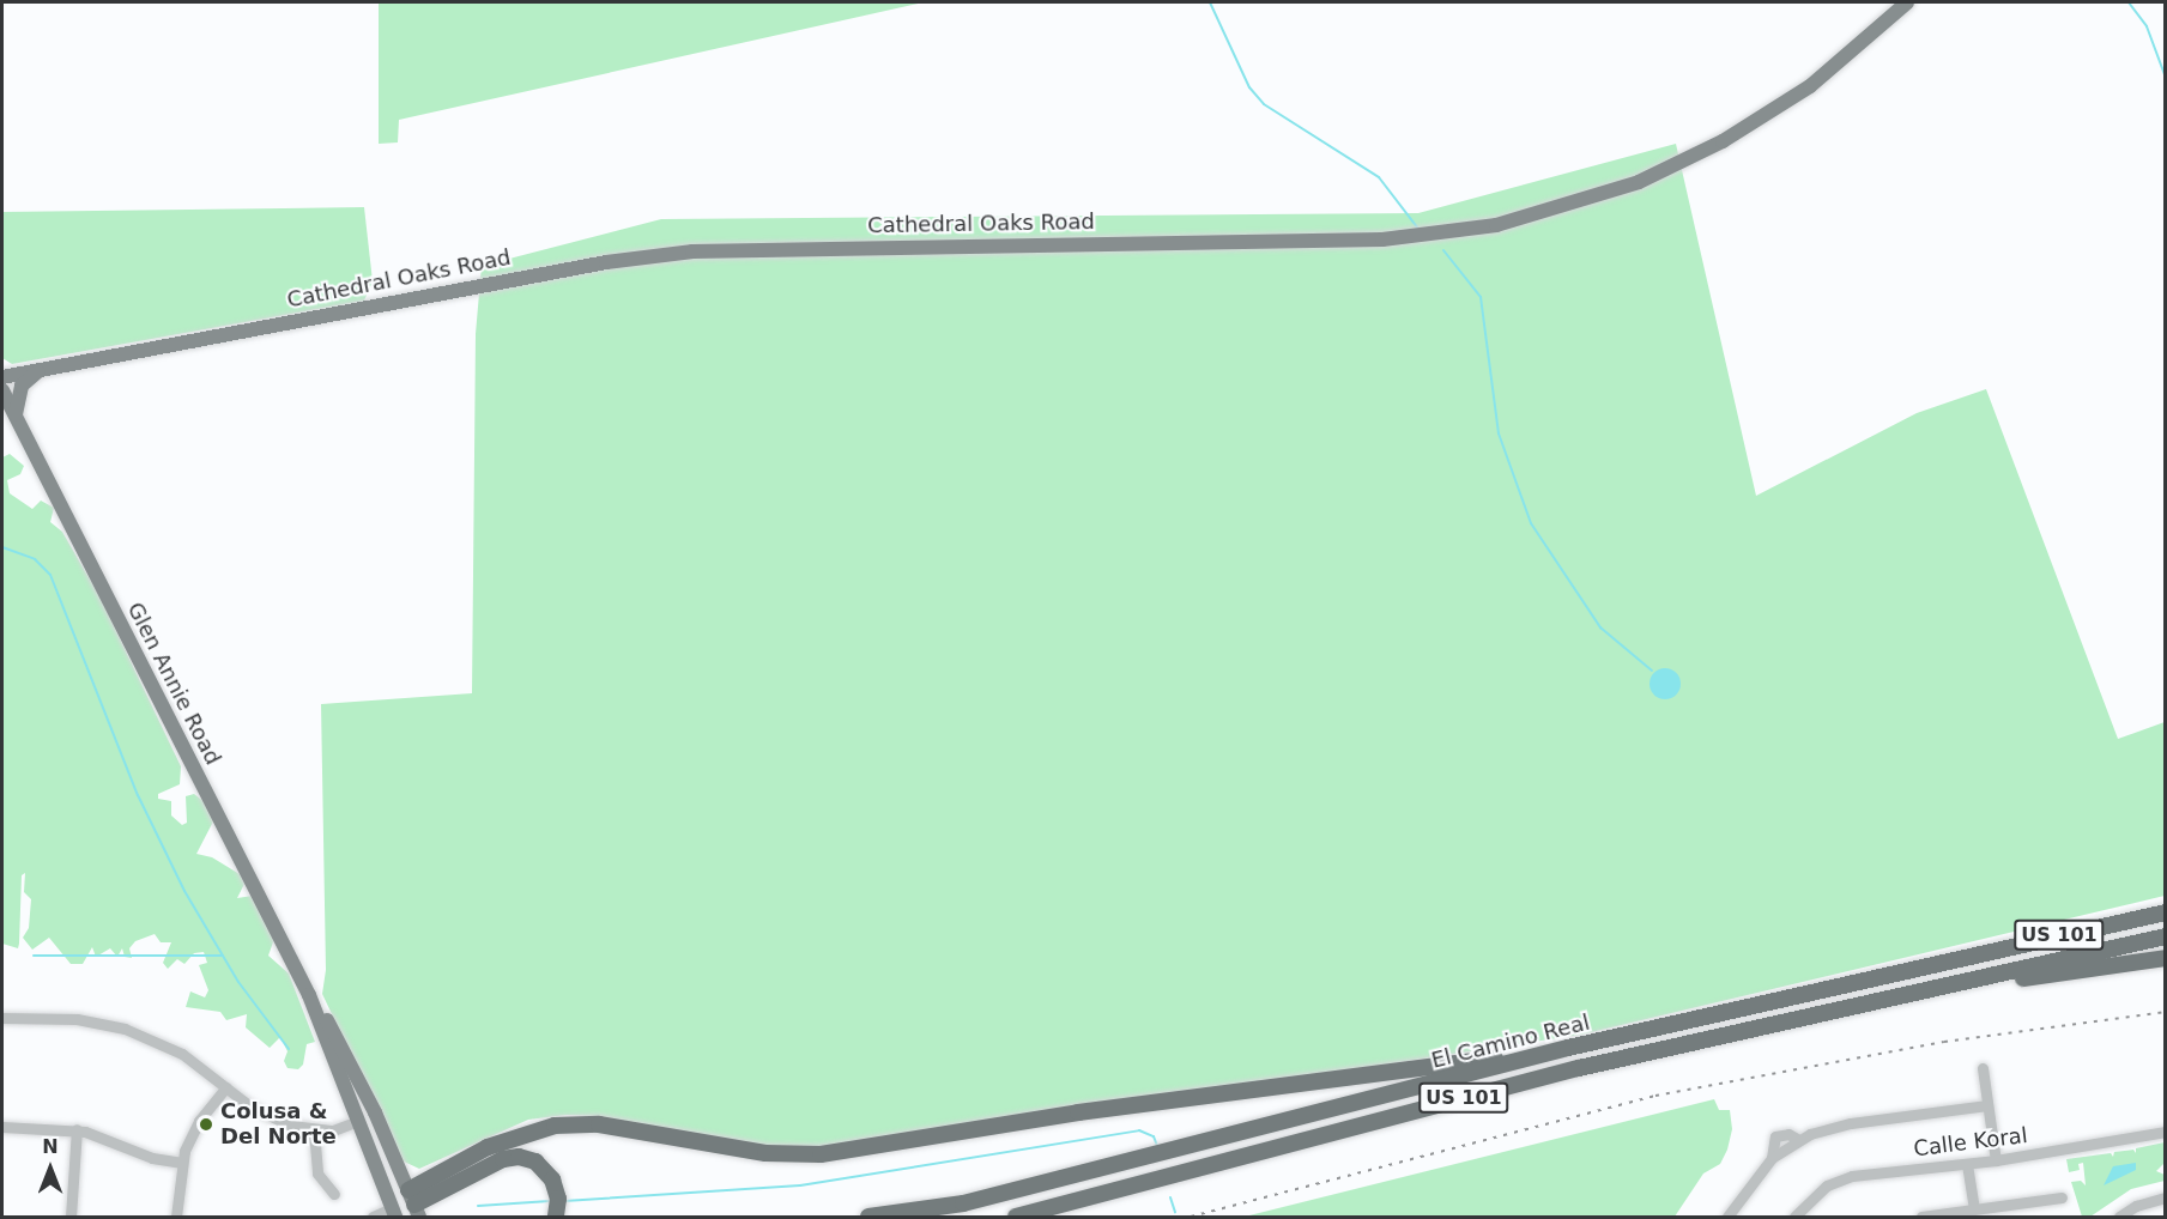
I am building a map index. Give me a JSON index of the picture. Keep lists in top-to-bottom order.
{
  "streets": {
    "highway": ["US 101", "El Camino Real"],
    "main road": ["Cathedral Oaks Road", "Glen Annie Road"],
    "street": ["Calle Koral"]
  },
  "places": ["Colusa & Del Norte"],
  "north": "top"
}
